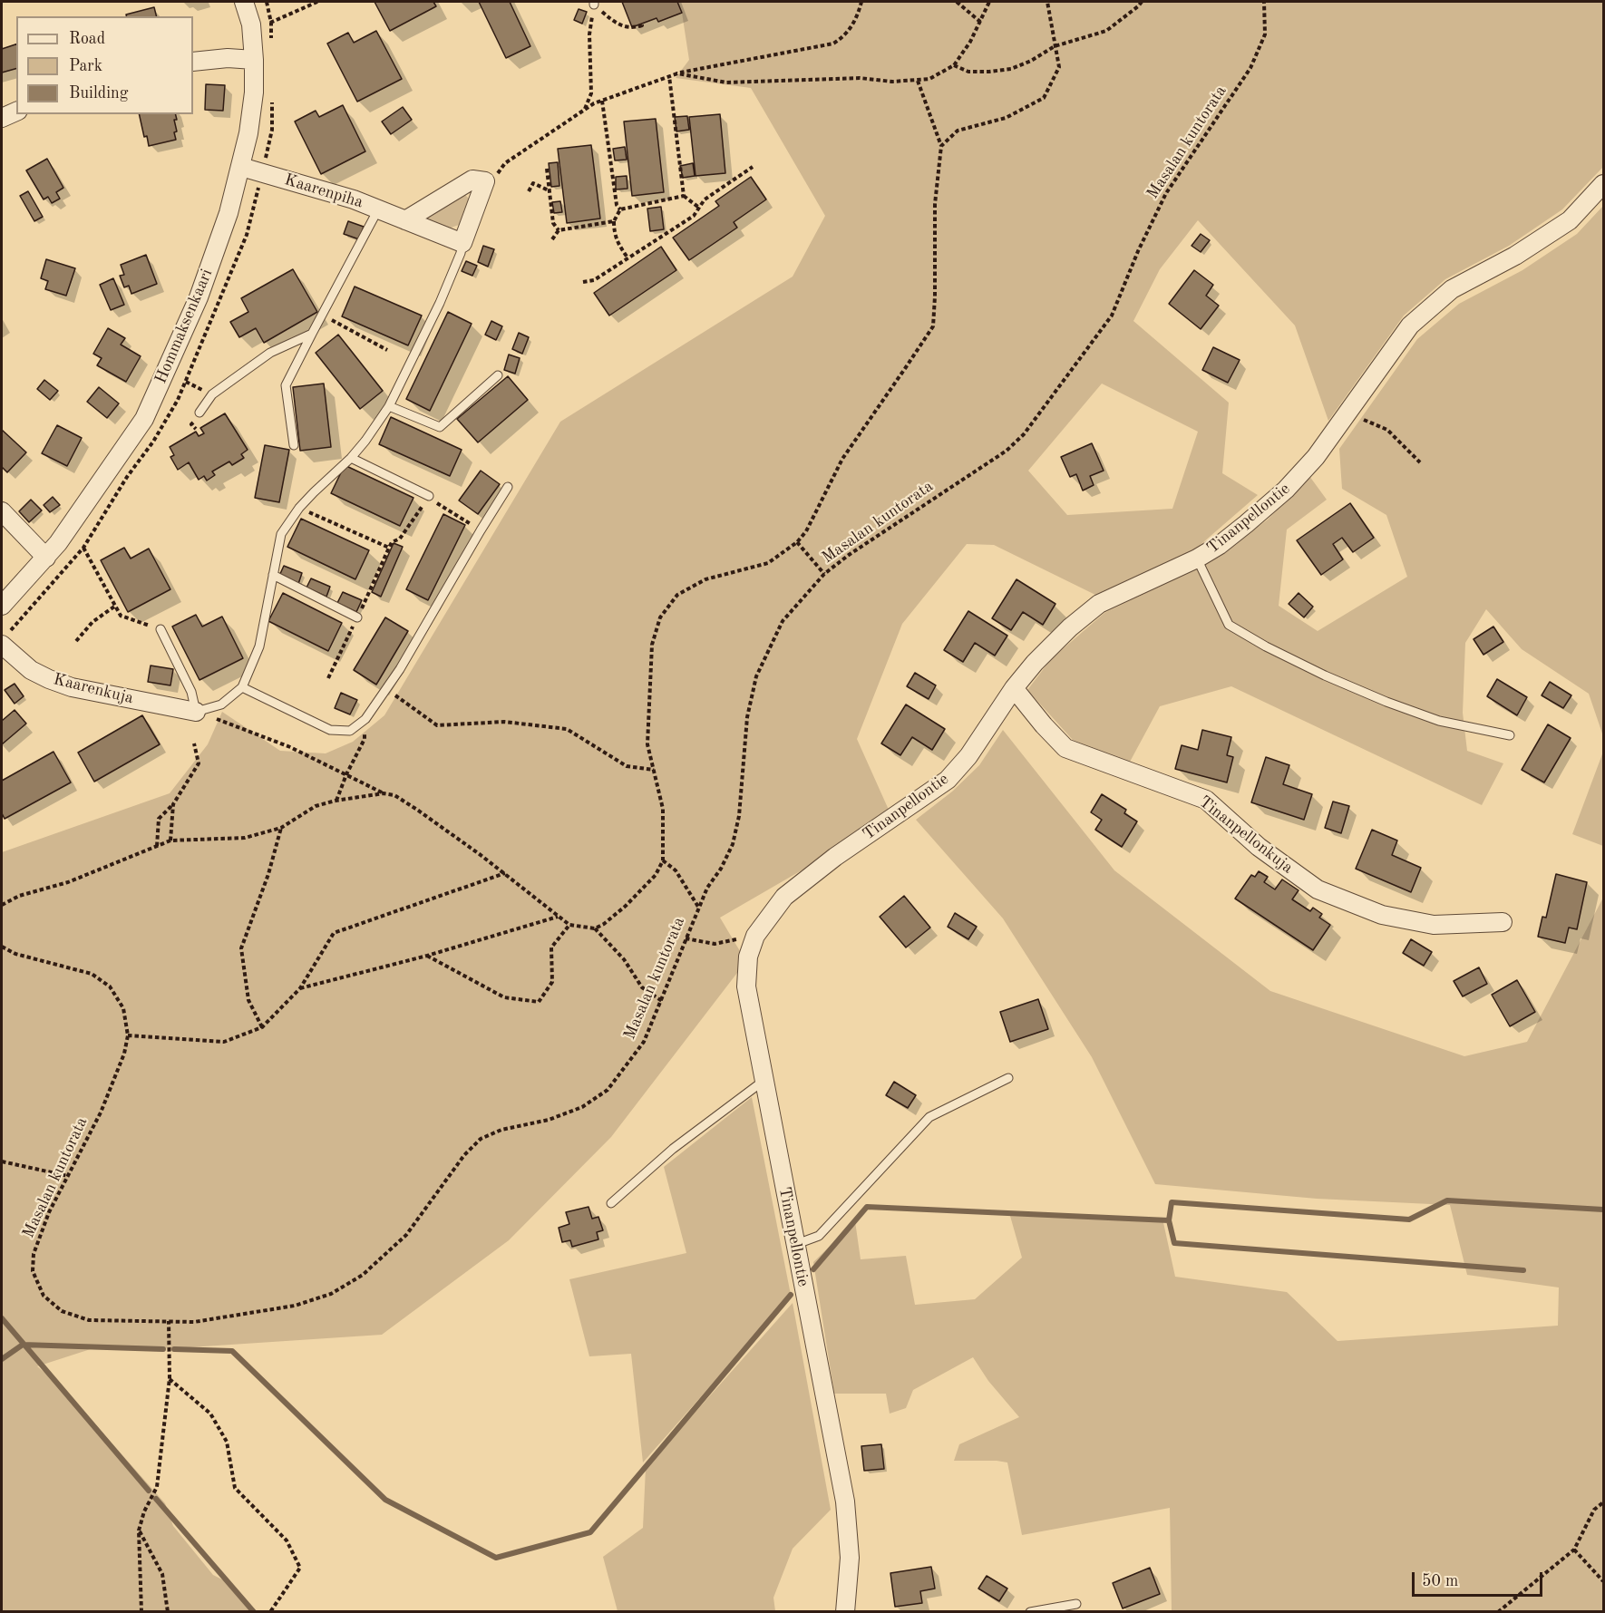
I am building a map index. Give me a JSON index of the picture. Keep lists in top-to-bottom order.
{
  "streets": {
    "street": [
      "Kaarenpiha",
      "Hommaksenkaari",
      "Tinanpellontie",
      "Kaarenkuja",
      "Tinanpellonkuja"
    ],
    "path": ["Masalan kuntorata"]
  },
  "crossings": [
    ["Kaarenpiha", "Hommaksenkaari"],
    ["Tinanpellontie", "Tinanpellonkuja"]
  ],
  "legend": ["Road", "Park", "Building"],
  "scale_bar": "50 m"
}
